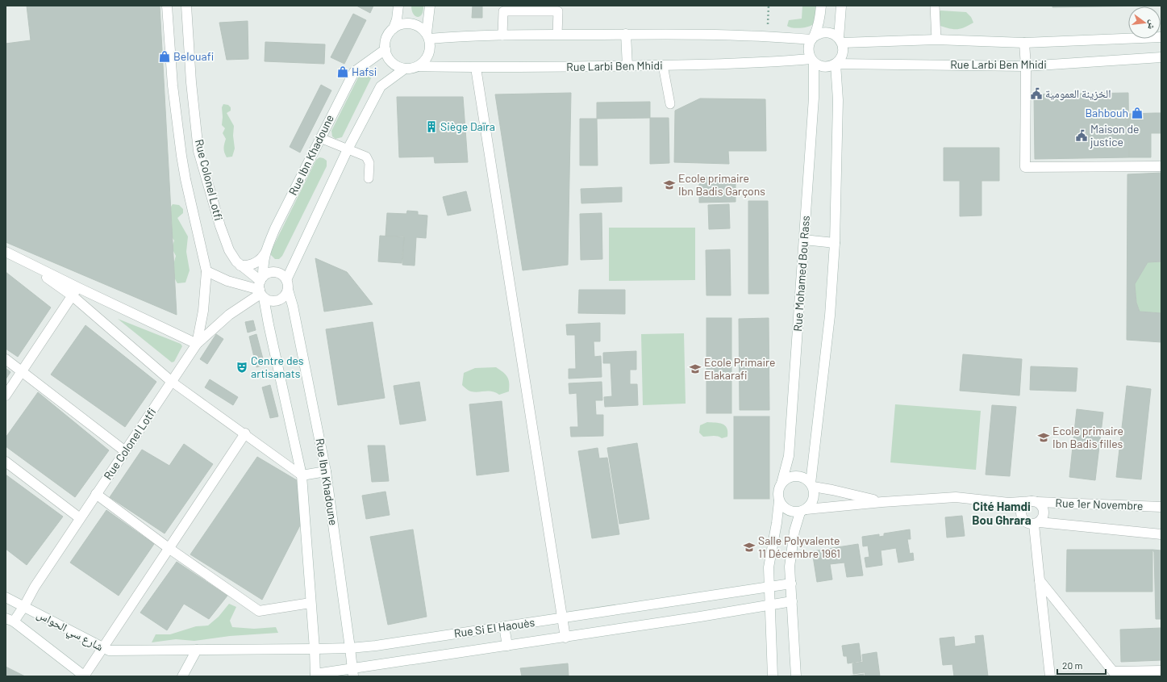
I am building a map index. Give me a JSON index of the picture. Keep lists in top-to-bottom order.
{
  "streets": {
    "street": [
      "Rue Larbi Ben Mhidi",
      "Rue Ibn Khadoune",
      "Rue Colonel Lotfi",
      "Rue Mohamed Bou Rass",
      "Rue 1er Novembre",
      "Rue Si El Haouès",
      "شارع سي الحواس"
    ]
  },
  "crossings": [
    ["Rue Larbi Ben Mhidi", "Rue Ibn Khadoune"],
    ["Rue Larbi Ben Mhidi", "Rue Mohamed Bou Rass"],
    ["Rue Ibn Khadoune", "Rue Colonel Lotfi"],
    ["Rue Ibn Khadoune", "Rue Si El Haouès"],
    ["Rue Colonel Lotfi", "شارع سي الحواس"],
    ["Rue Si El Haouès", "شارع سي الحواس"]
  ],
  "districts": ["Cité Hamdi Bou Ghrara"],
  "places": {
    "shop": ["Belouafi", "Hafsi", "Bahbouh"],
    "public building": ["الخزينة العمومية", "Maison de justice"],
    "building": ["Siège Daïra"],
    "school or university": [
      "Ecole primaire Ibn Badis Garçons",
      "Ecole Primaire Elakarafi",
      "Ecole primaire Ibn Badis filles",
      "Salle Polyvalente 11 Décembre 1961"
    ],
    "theatre": ["Centre des artisanats"]
  },
  "scale_bar": "20 m",
  "north": "right"
}
